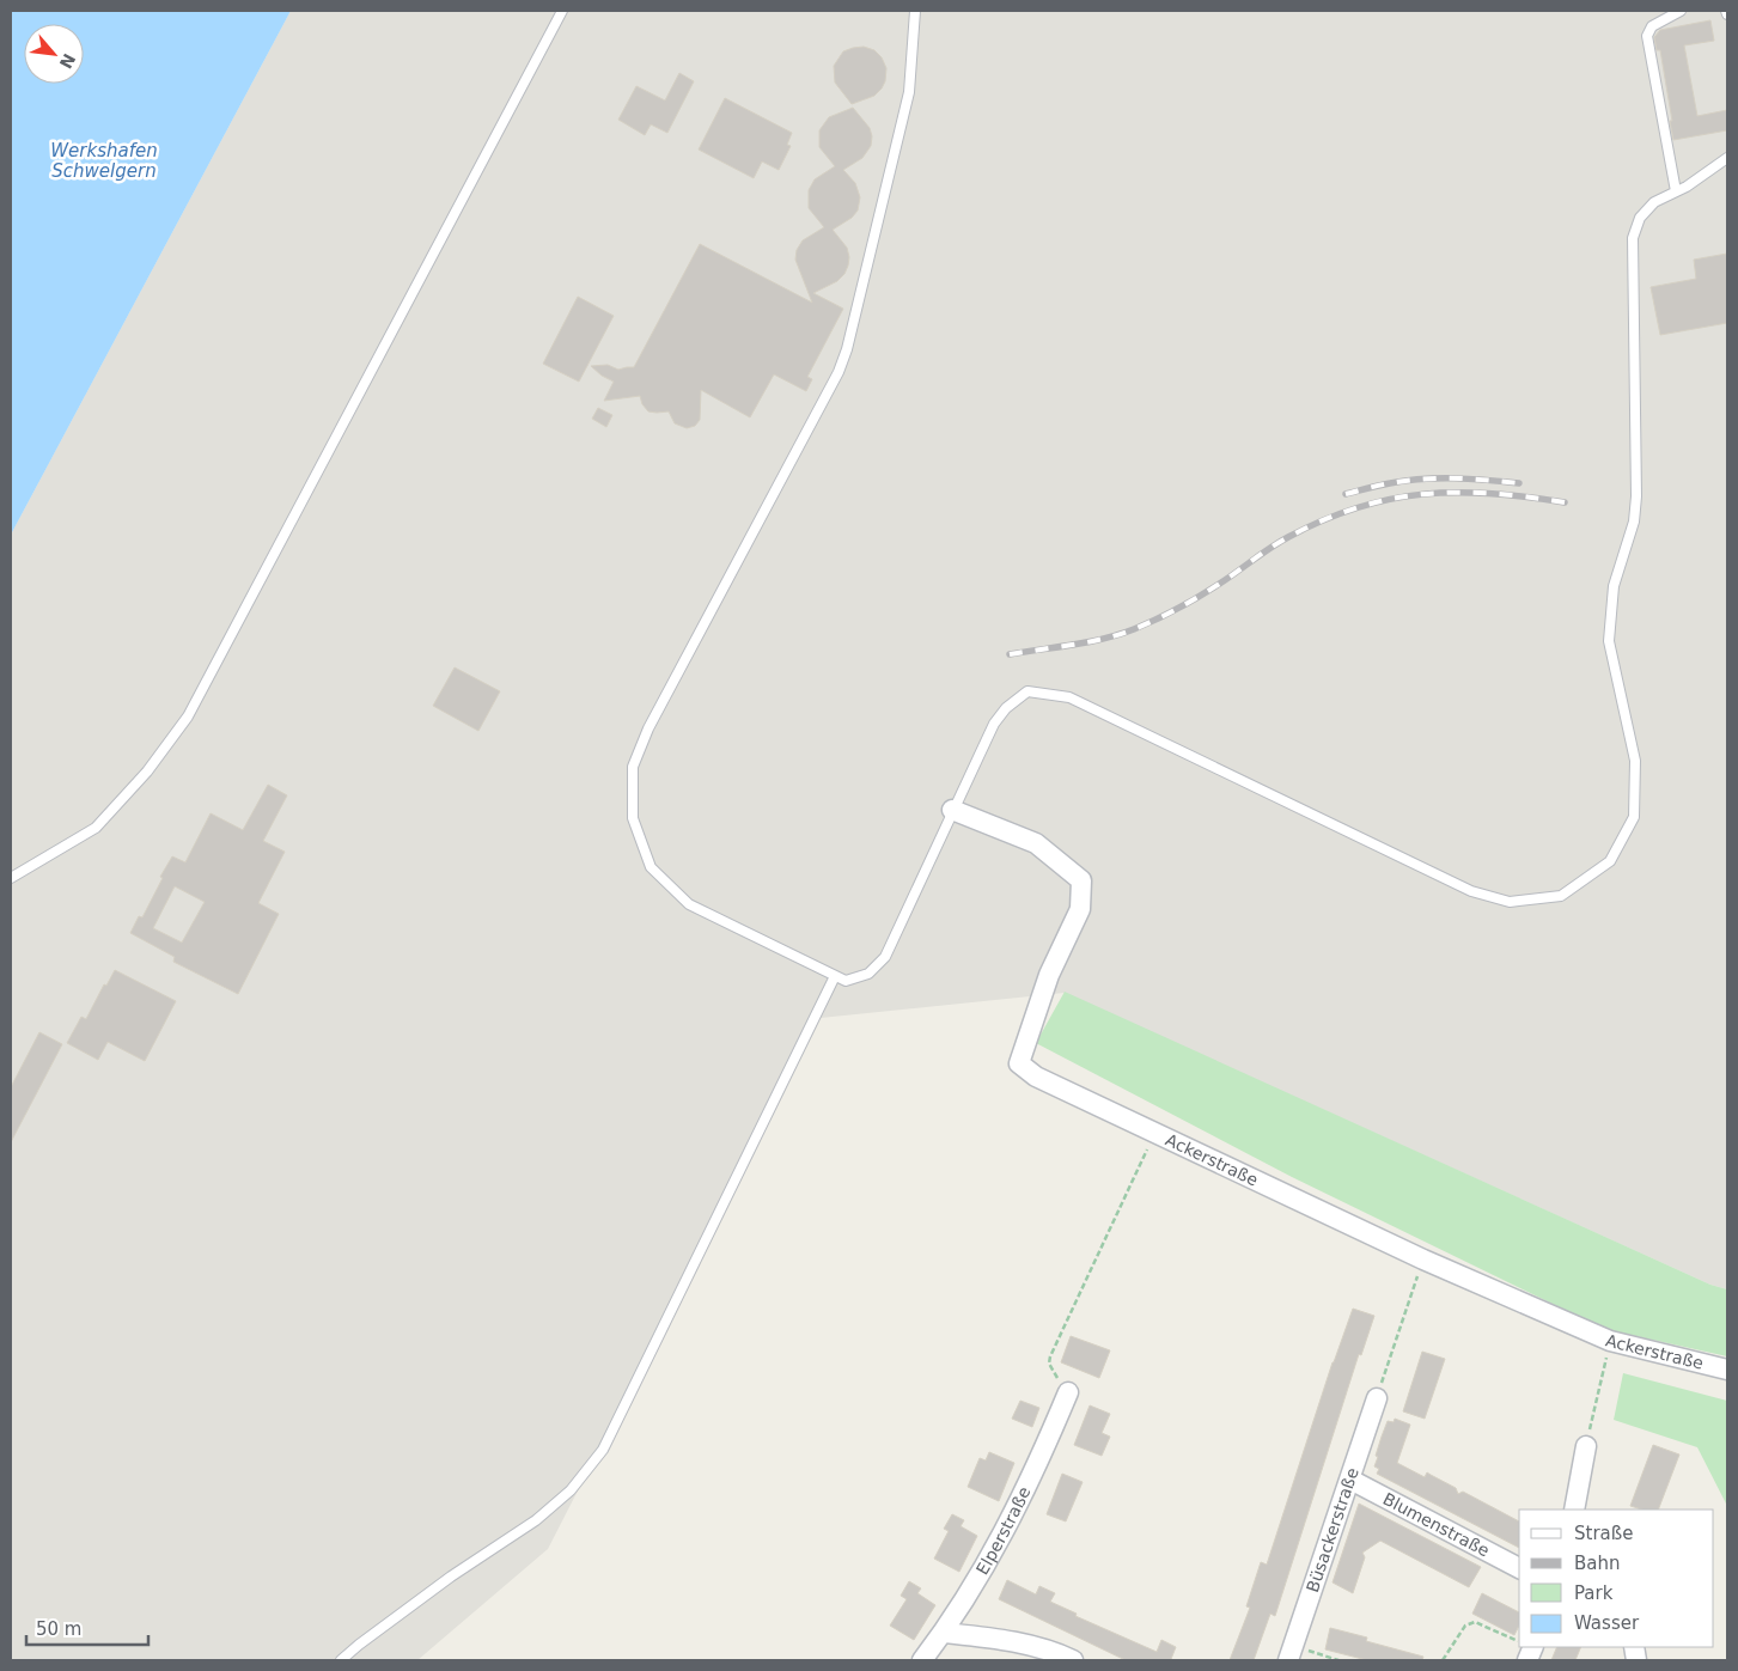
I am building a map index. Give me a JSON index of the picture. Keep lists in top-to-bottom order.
{
  "streets": {
    "street": [
      "Ackerstraße",
      "Blumenstraße",
      "Büsackerstraße",
      "Elperstraße"
    ]
  },
  "crossings": [
    ["Blumenstraße", "Büsackerstraße"]
  ],
  "water": ["Werkshafen Schwelgern"],
  "legend": [
    "Straße",
    "Bahn",
    "Park",
    "Wasser"
  ],
  "scale_bar": "50 m",
  "north": "bottom right"
}
